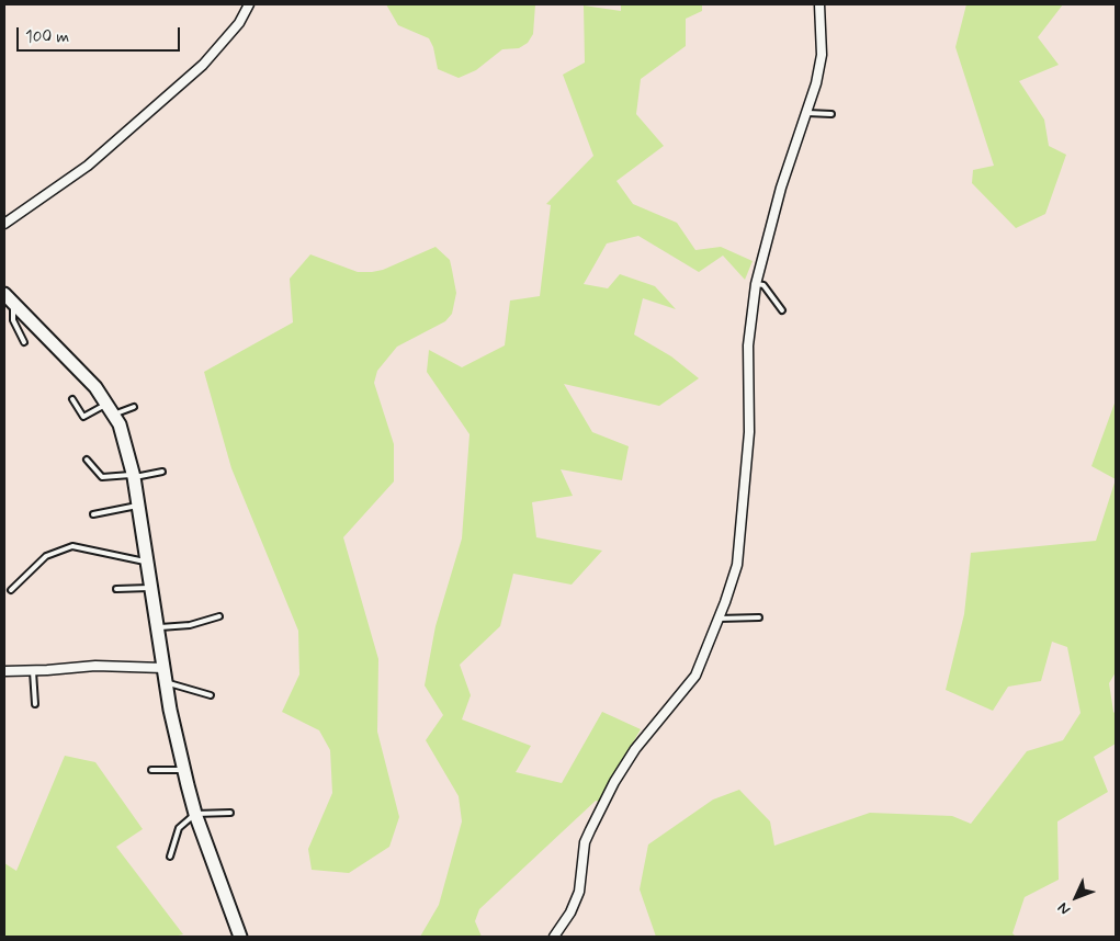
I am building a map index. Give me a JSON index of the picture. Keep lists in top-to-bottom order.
{
  "scale_bar": "100 m",
  "north": "bottom left"
}
